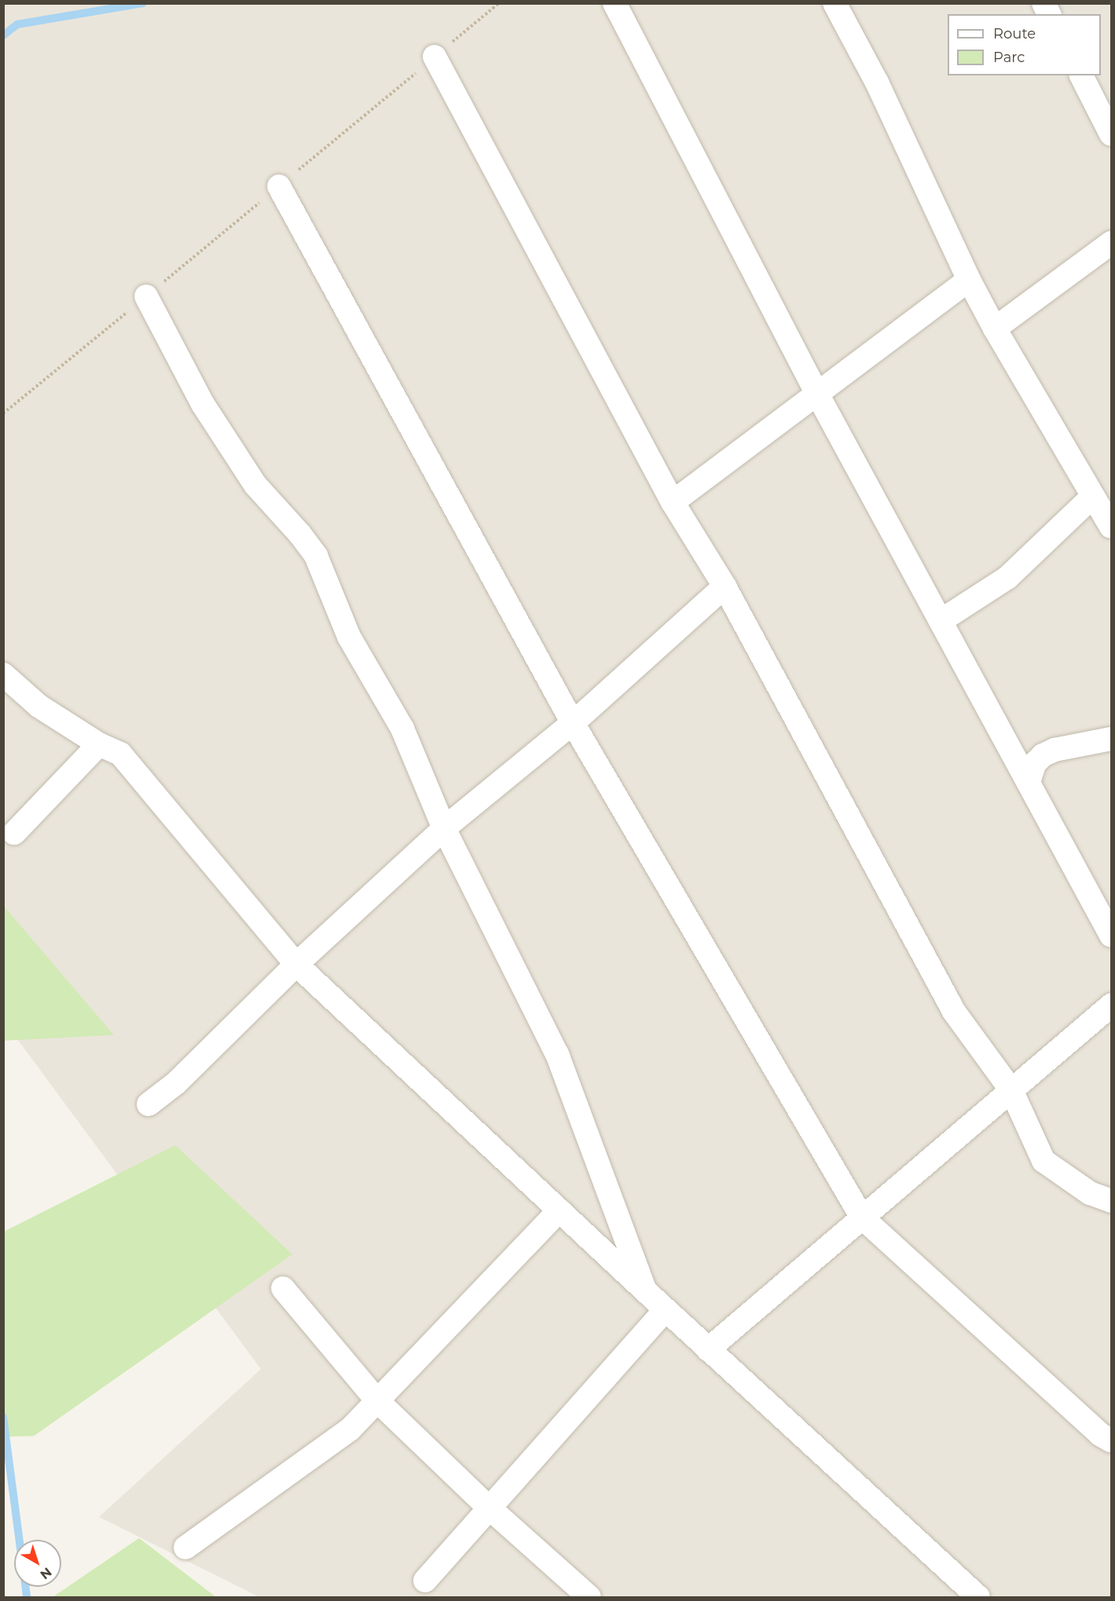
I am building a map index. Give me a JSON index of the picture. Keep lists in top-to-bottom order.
{
  "legend": ["Route", "Parc"],
  "north": "bottom right"
}
